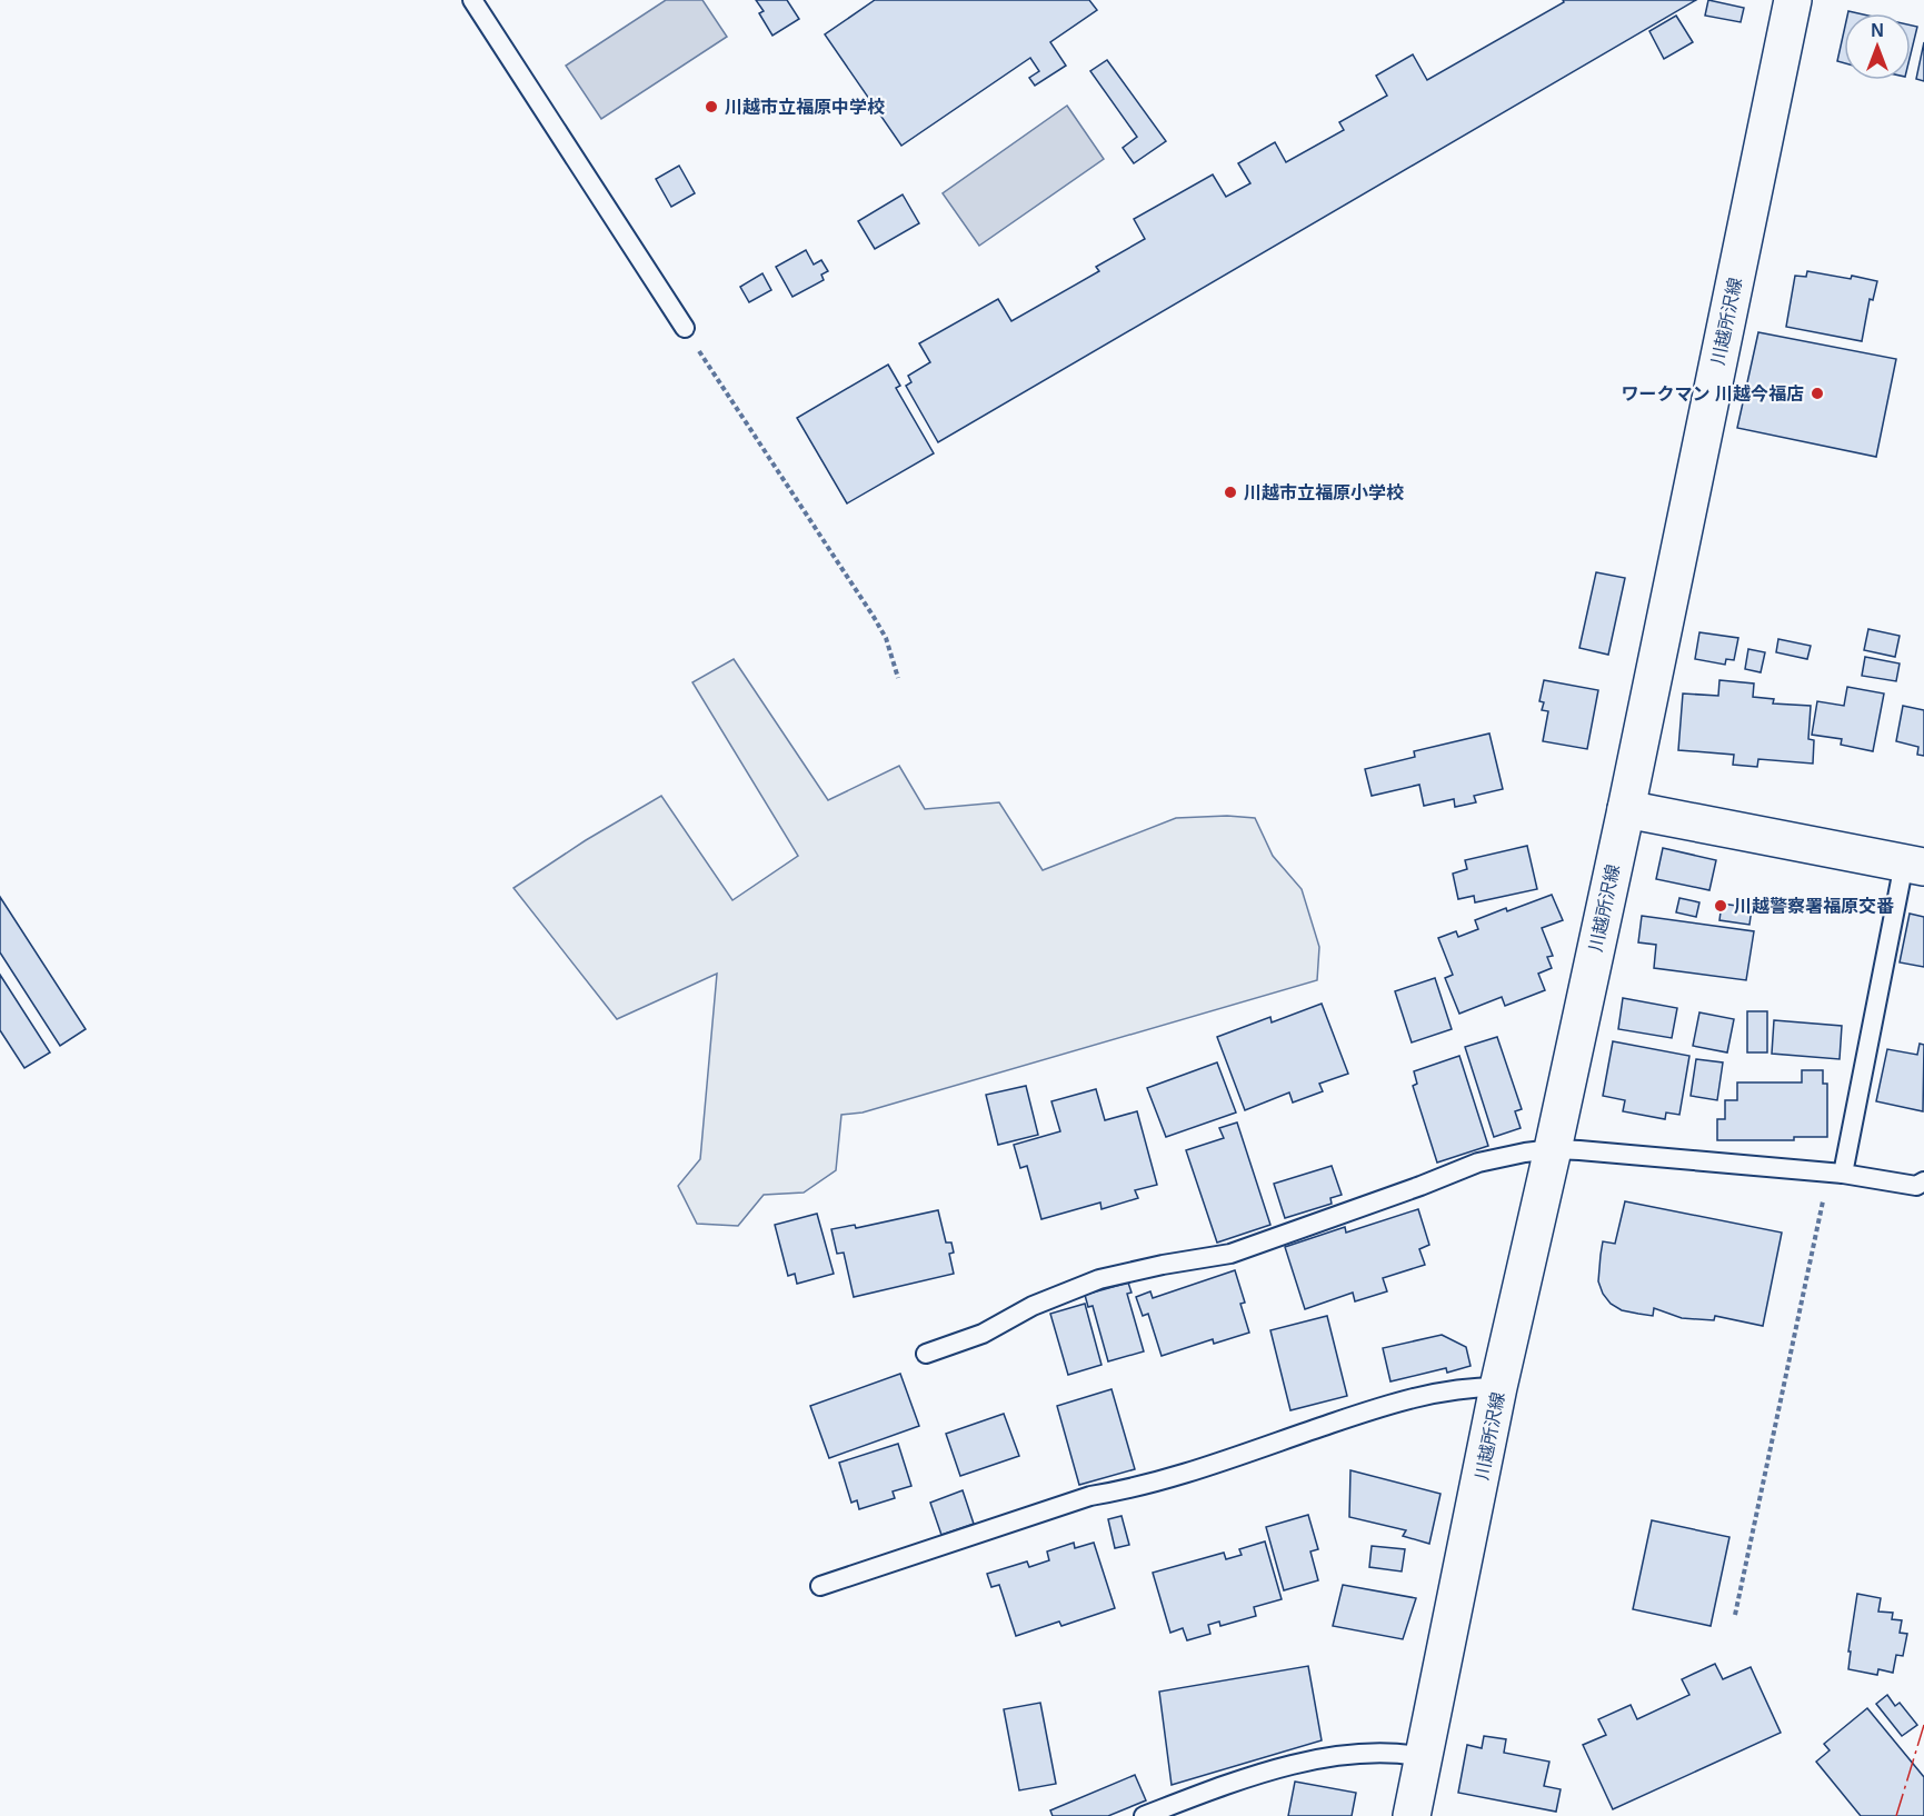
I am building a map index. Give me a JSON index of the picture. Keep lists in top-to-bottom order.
{
  "streets": {
    "main road": ["川越所沢線"]
  },
  "places": [
    "川越市立福原中学校",
    "ワークマン 川越今福店",
    "川越市立福原小学校",
    "川越警察署福原交番"
  ],
  "north": "top"
}
